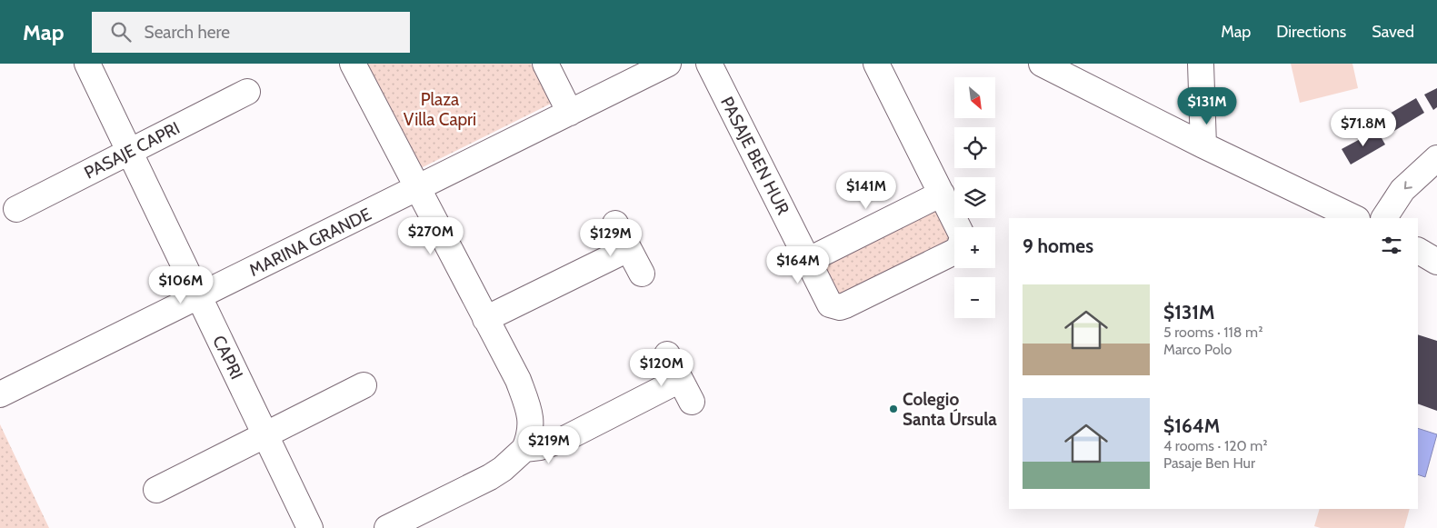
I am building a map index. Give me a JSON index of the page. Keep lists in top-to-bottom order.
{
  "streets": {
    "street": [
      "PASAJE CAPRI",
      "PASAJE BEN HUR",
      "MARINA GRANDE",
      "CAPRI"
    ]
  },
  "crossings": [
    ["PASAJE CAPRI", "CAPRI"],
    ["MARINA GRANDE", "CAPRI"]
  ],
  "parks": ["Plaza Villa Capri"],
  "places": ["Colegio Santa Úrsula"],
  "north": "bottom right",
  "page": {
    "header": "Map",
    "search": "Search here",
    "nav": ["Map", "Directions", "Saved"],
    "map_buttons": ["+", "−"],
    "price": [
      "$131M",
      "$71.8M",
      "$141M",
      "$270M",
      "$129M",
      "$164M",
      "$106M",
      "$120M",
      "$219M"
    ],
    "heading": "9 homes",
    "list": [
      {
        "name": "$131M",
        "note": "5 rooms · 118 m² · Marco Polo"
      },
      {
        "name": "$164M",
        "note": "4 rooms · 120 m² · Pasaje Ben Hur"
      }
    ]
  }
}
